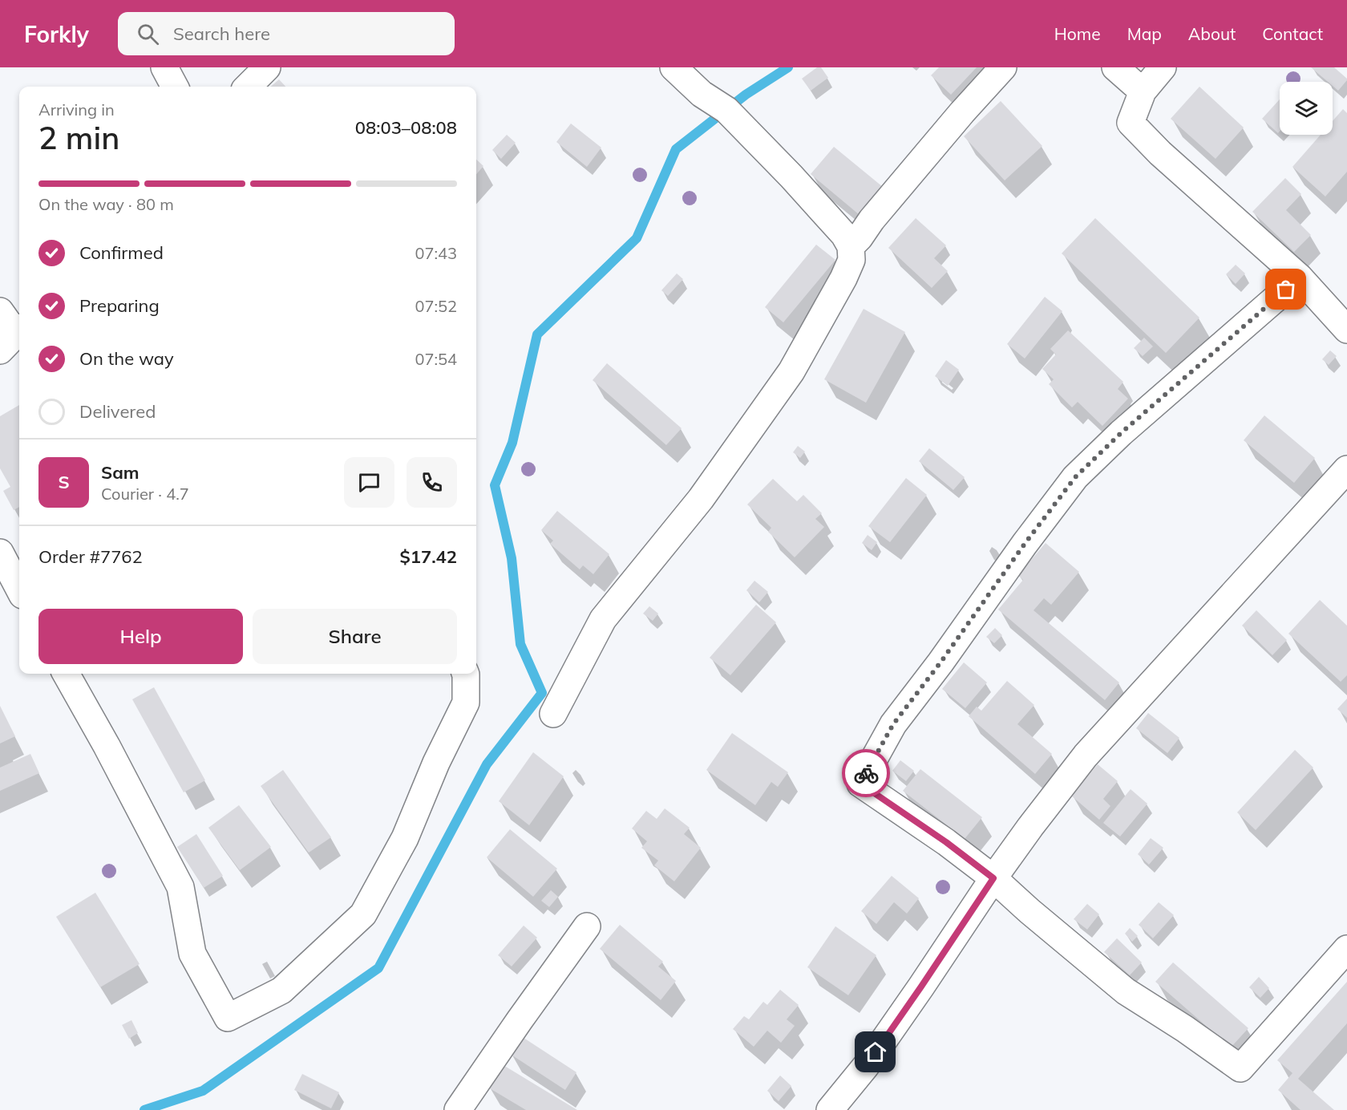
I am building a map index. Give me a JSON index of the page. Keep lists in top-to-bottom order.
{
  "page": {
    "header": "Forkly",
    "search": "Search here",
    "nav": [
      "Home",
      "Map",
      "About",
      "Contact"
    ],
    "heading": ["2 min", "Arriving in", "08:03–08:08"],
    "panel": [
      "Sam",
      "Courier · 4.7",
      "Order #7762",
      "$17.42"
    ],
    "bar": "On the way · 80 m",
    "list": [
      ["Confirmed", "07:43"],
      ["Preparing", "07:52"],
      ["On the way", "07:54"],
      "Delivered"
    ],
    "round": "S",
    "buttons": ["Help", "Share"]
  }
}
